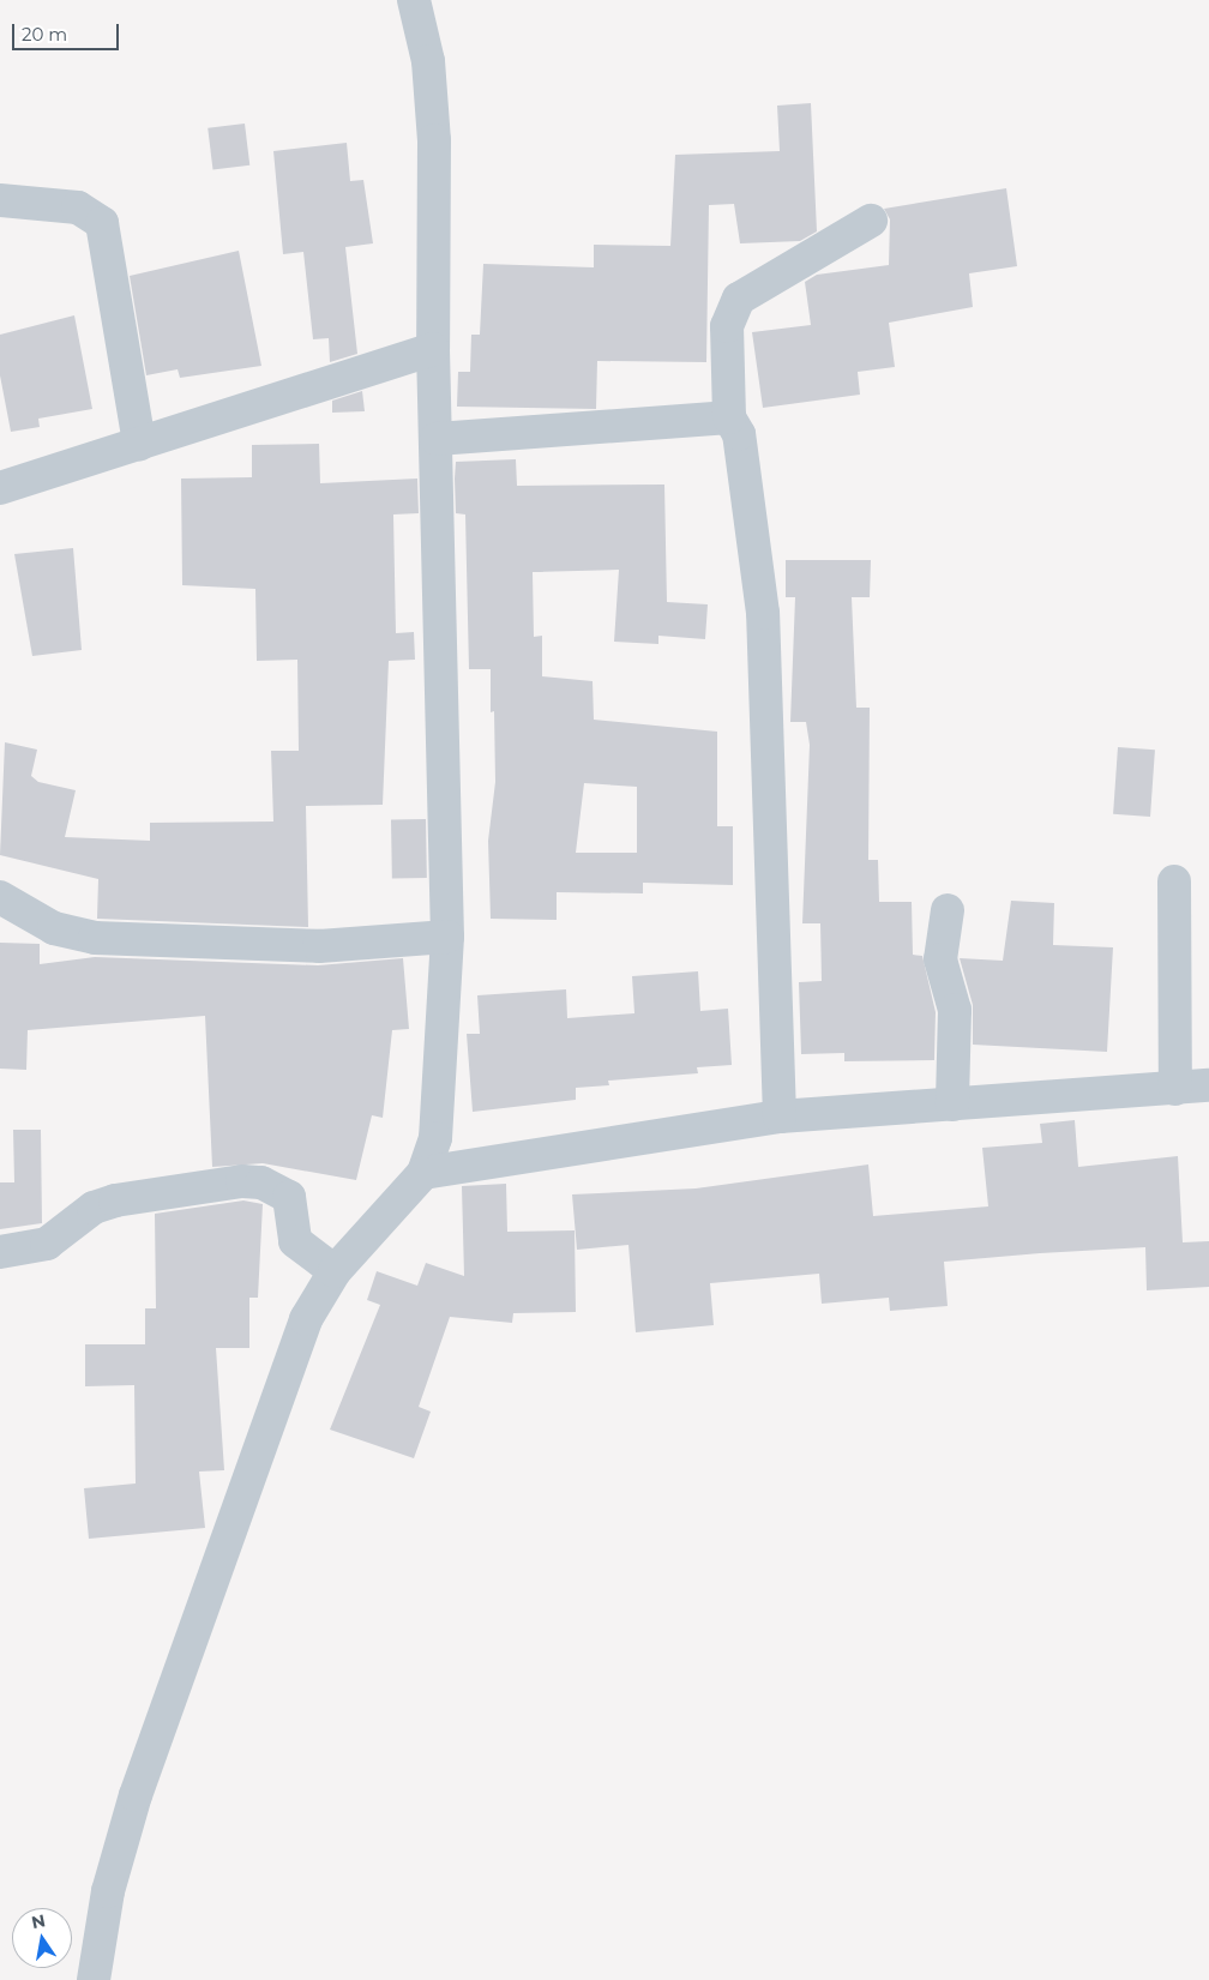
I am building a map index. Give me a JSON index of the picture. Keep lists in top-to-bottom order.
{
  "scale_bar": "20 m",
  "north": "top"
}
